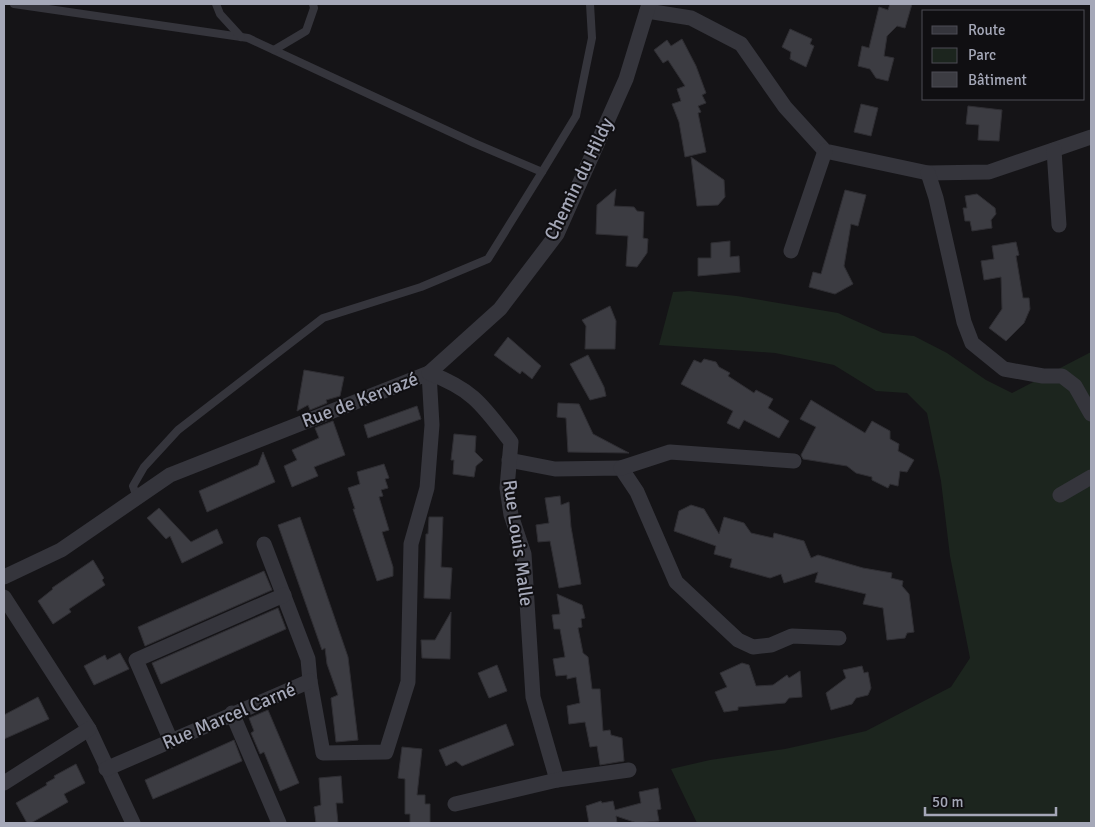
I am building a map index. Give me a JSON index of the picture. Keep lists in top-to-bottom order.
{
  "streets": {
    "street": [
      "Chemin du Hildy",
      "Rue de Kervazé",
      "Rue Louis Malle",
      "Rue Marcel Carné"
    ]
  },
  "crossings": [
    ["Chemin du Hildy", "Rue de Kervazé"],
    ["Chemin du Hildy", "Rue Louis Malle"],
    ["Rue de Kervazé", "Rue Louis Malle"],
    ["Rue de Kervazé", "Rue Marcel Carné"]
  ],
  "legend": ["Route", "Parc", "Bâtiment"],
  "scale_bar": "50 m"
}
